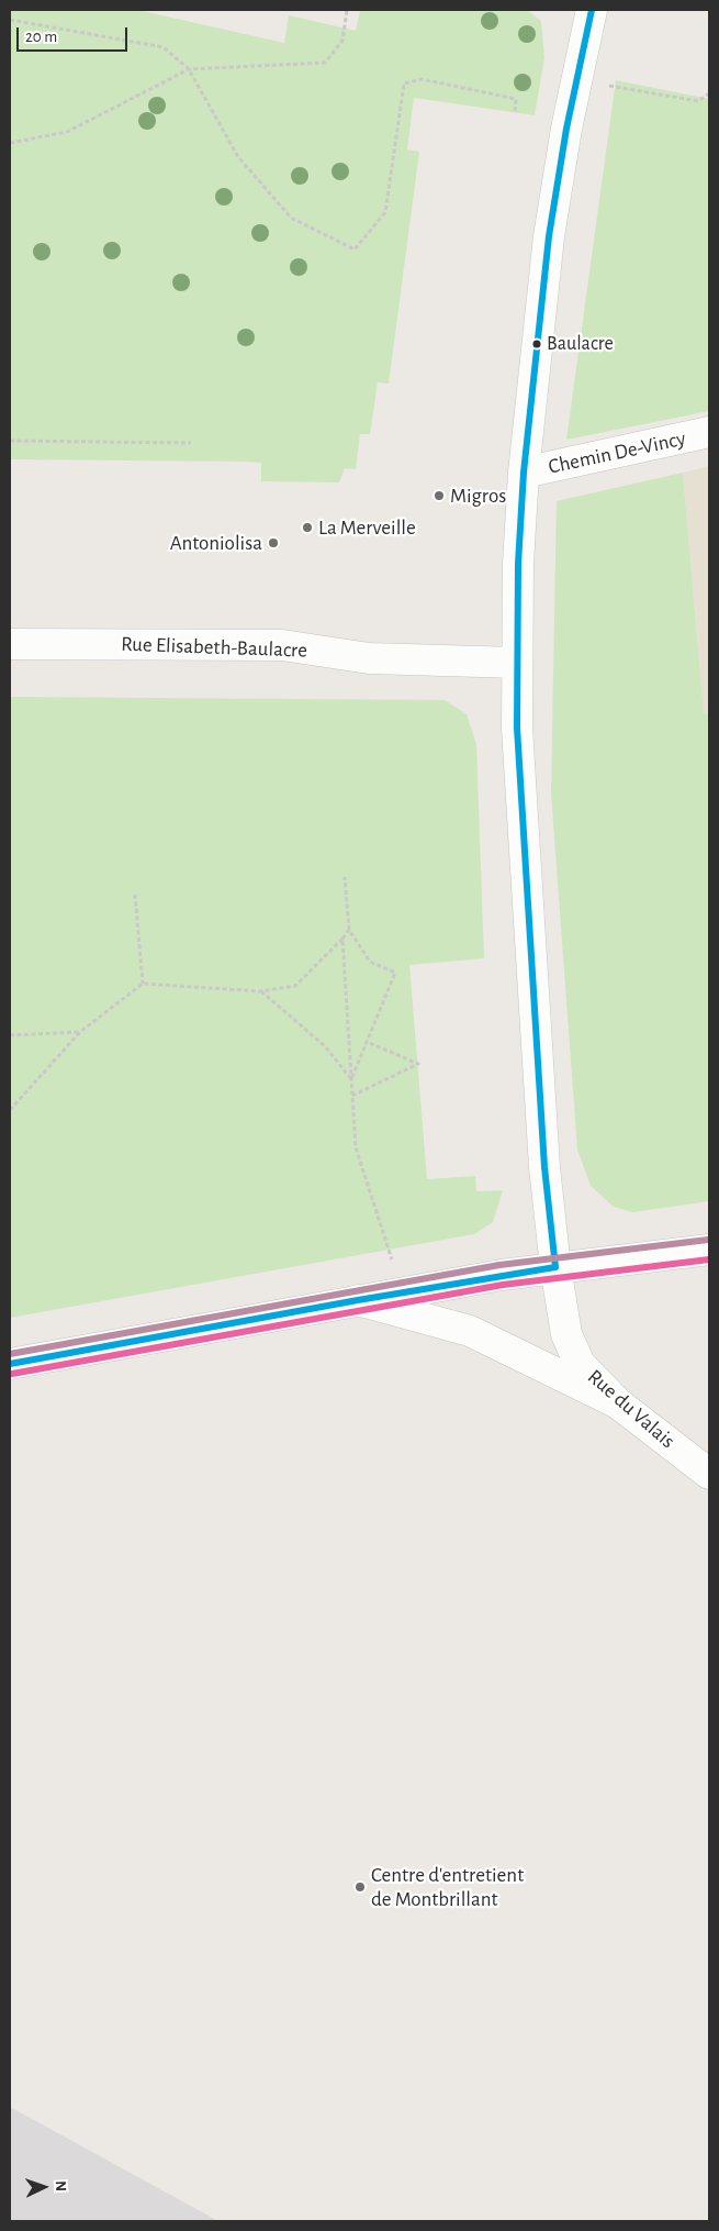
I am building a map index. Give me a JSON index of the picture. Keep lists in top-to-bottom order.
{
  "streets": {
    "street": ["Chemin De-Vincy", "Rue Elisabeth-Baulacre", "Rue du Valais"]
  },
  "crossings": [
    ["Chemin De-Vincy", "Rue du Valais"],
    ["Rue Elisabeth-Baulacre", "Rue du Valais"]
  ],
  "places": [
    "Baulacre",
    "Migros",
    "La Merveille",
    "Antoniolisa",
    "Centre d'entretient de Montbrillant"
  ],
  "scale_bar": "20 m",
  "north": "right"
}
